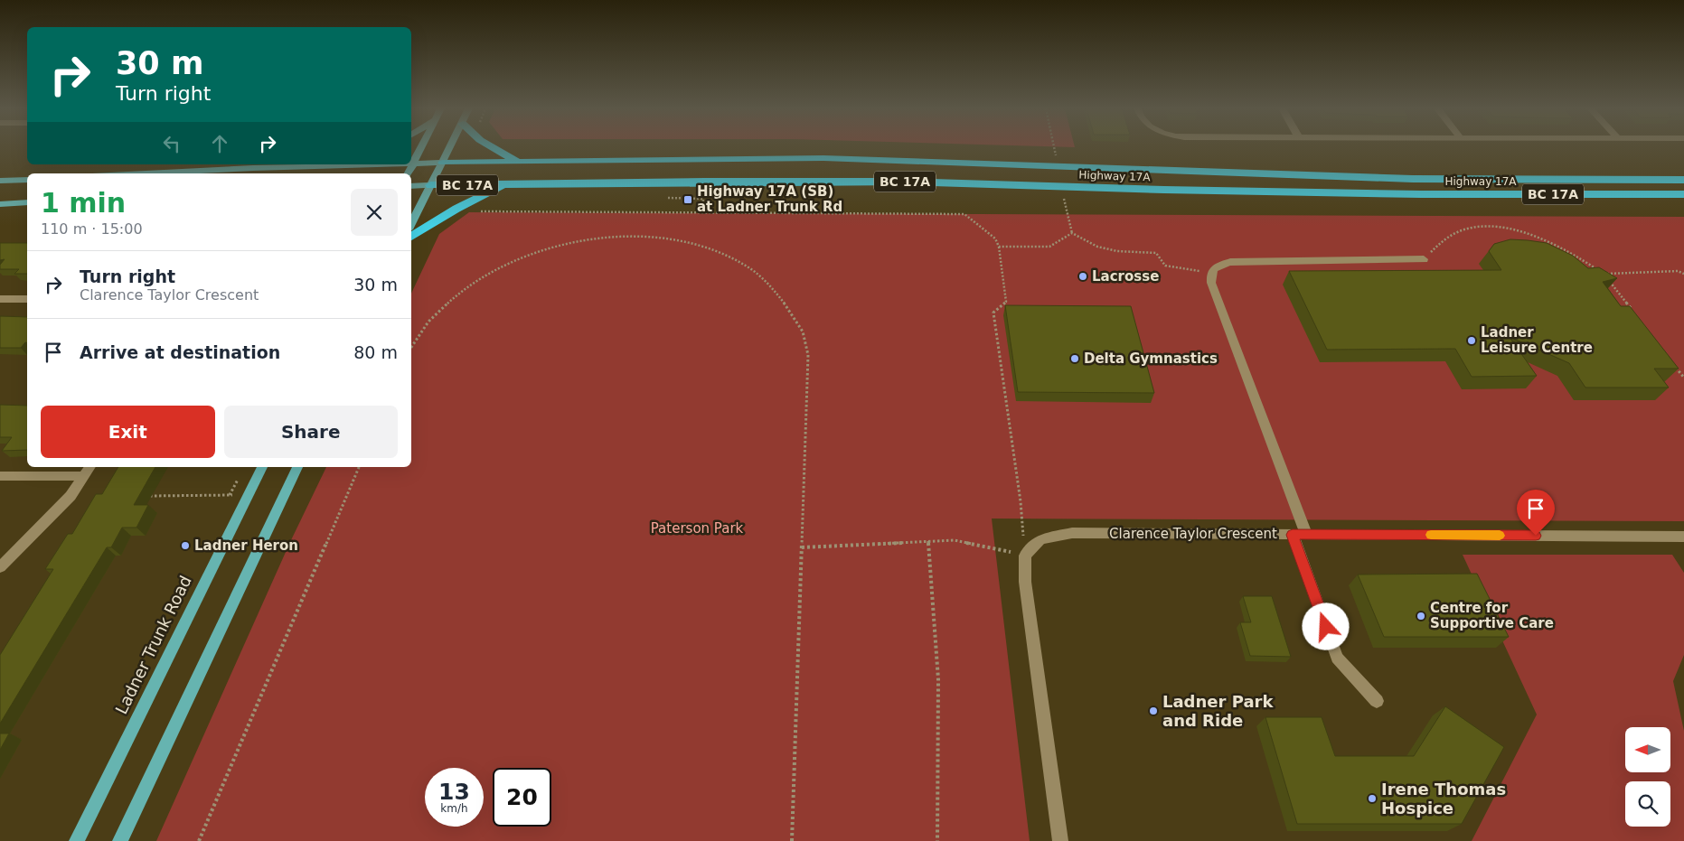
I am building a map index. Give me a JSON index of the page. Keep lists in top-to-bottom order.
{
  "streets": {
    "highway": ["Highway 17A", "BC 17A"],
    "main road": ["Ladner Trunk Road"],
    "street": ["Clarence Taylor Crescent"]
  },
  "parks": ["Paterson Park"],
  "places": {
    "transit": ["Highway 17A (SB) at Ladner Trunk Rd"],
    "other": [
      "Lacrosse",
      "Ladner Leisure Centre",
      "Delta Gymnastics",
      "Ladner Heron",
      "Centre for Supportive Care",
      "Ladner Park and Ride",
      "Irene Thomas Hospice"
    ]
  },
  "north": "left",
  "page": {
    "turn": ["30 m", "Turn right"],
    "heading": ["1 min", "110 m · 15:00"],
    "list": [
      {
        "name": "Turn right",
        "note": "Clarence Taylor Crescent",
        "value": "30 m"
      },
      {
        "name": "Arrive at destination",
        "value": "80 m"
      }
    ],
    "buttons": ["Exit", "Share"],
    "speed": "13 km/h",
    "limit": "20"
  }
}
